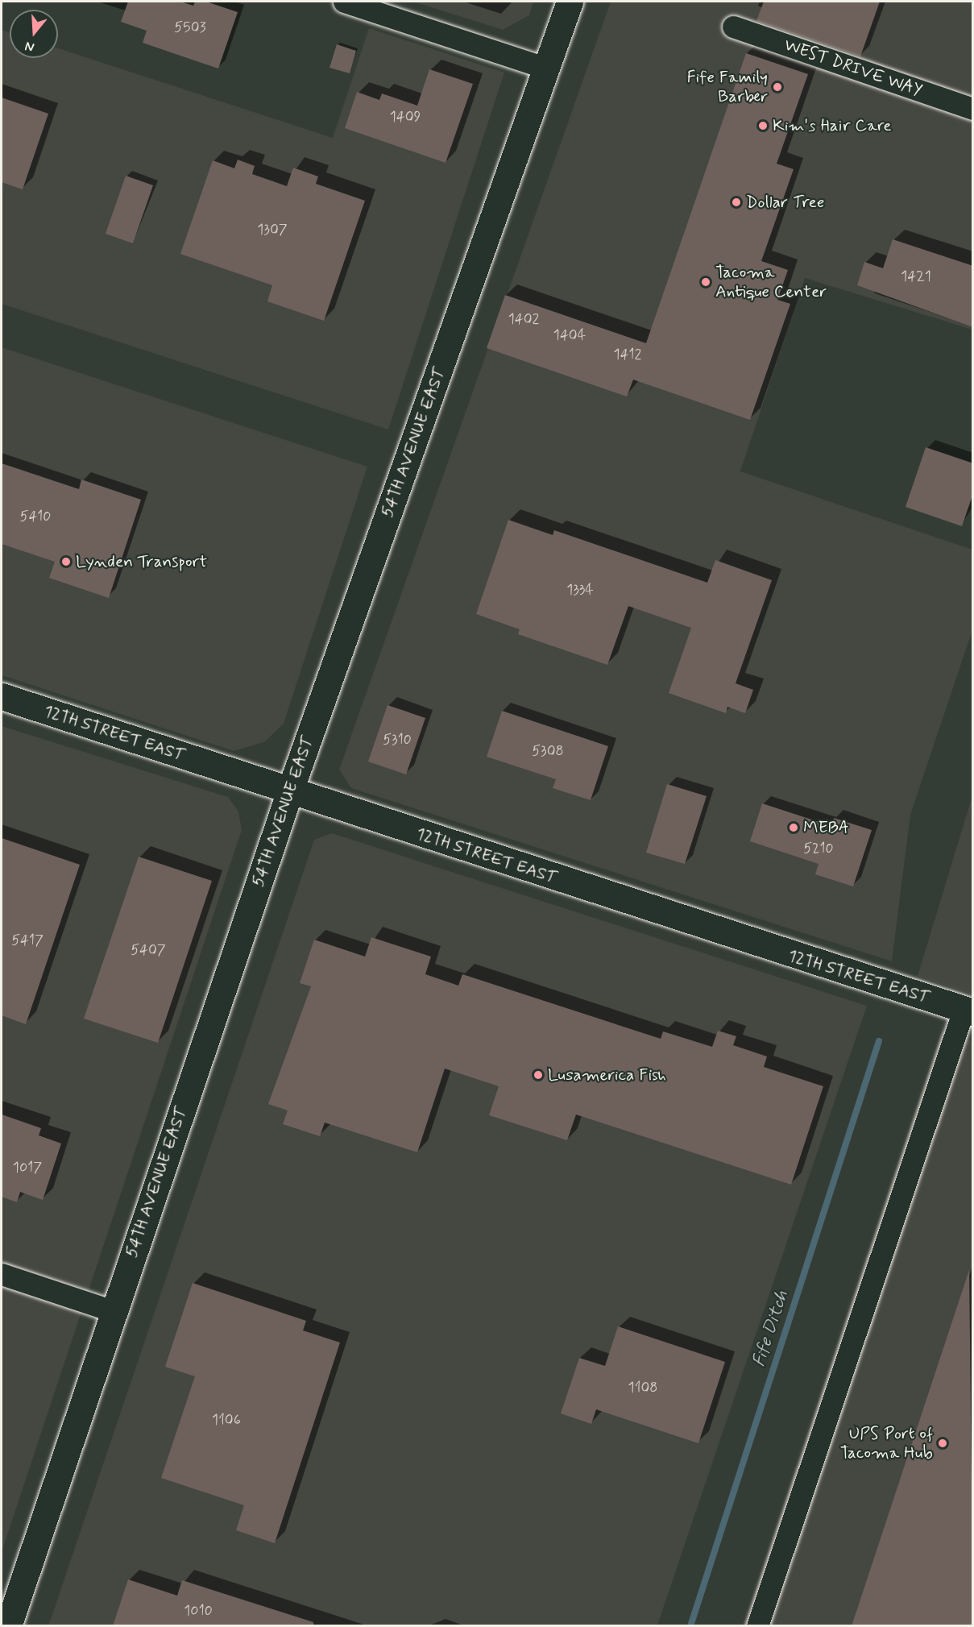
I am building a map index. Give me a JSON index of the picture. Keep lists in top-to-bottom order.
{
  "streets": {
    "main road": ["54TH AVENUE EAST", "12TH STREET EAST"],
    "street": ["WEST DRIVE WAY"]
  },
  "crossings": [
    ["54TH AVENUE EAST", "12TH STREET EAST"]
  ],
  "water": ["Fife Ditch"],
  "places": [
    "Fife Family Barber",
    "Kim's Hair Care",
    "Dollar Tree",
    "Tacoma Antique Center",
    "Lynden Transport",
    "MEBA",
    "Lusamerica Fish",
    "UPS Port of Tacoma Hub"
  ],
  "house_numbers": [
    "5503",
    "1409",
    "1307",
    "1421",
    "1402",
    "1404",
    "1412",
    "5410",
    "1334",
    "5310",
    "5308",
    "5210",
    "5417",
    "5407",
    "1017",
    "1108",
    "1106",
    "1010"
  ],
  "north": "bottom"
}
